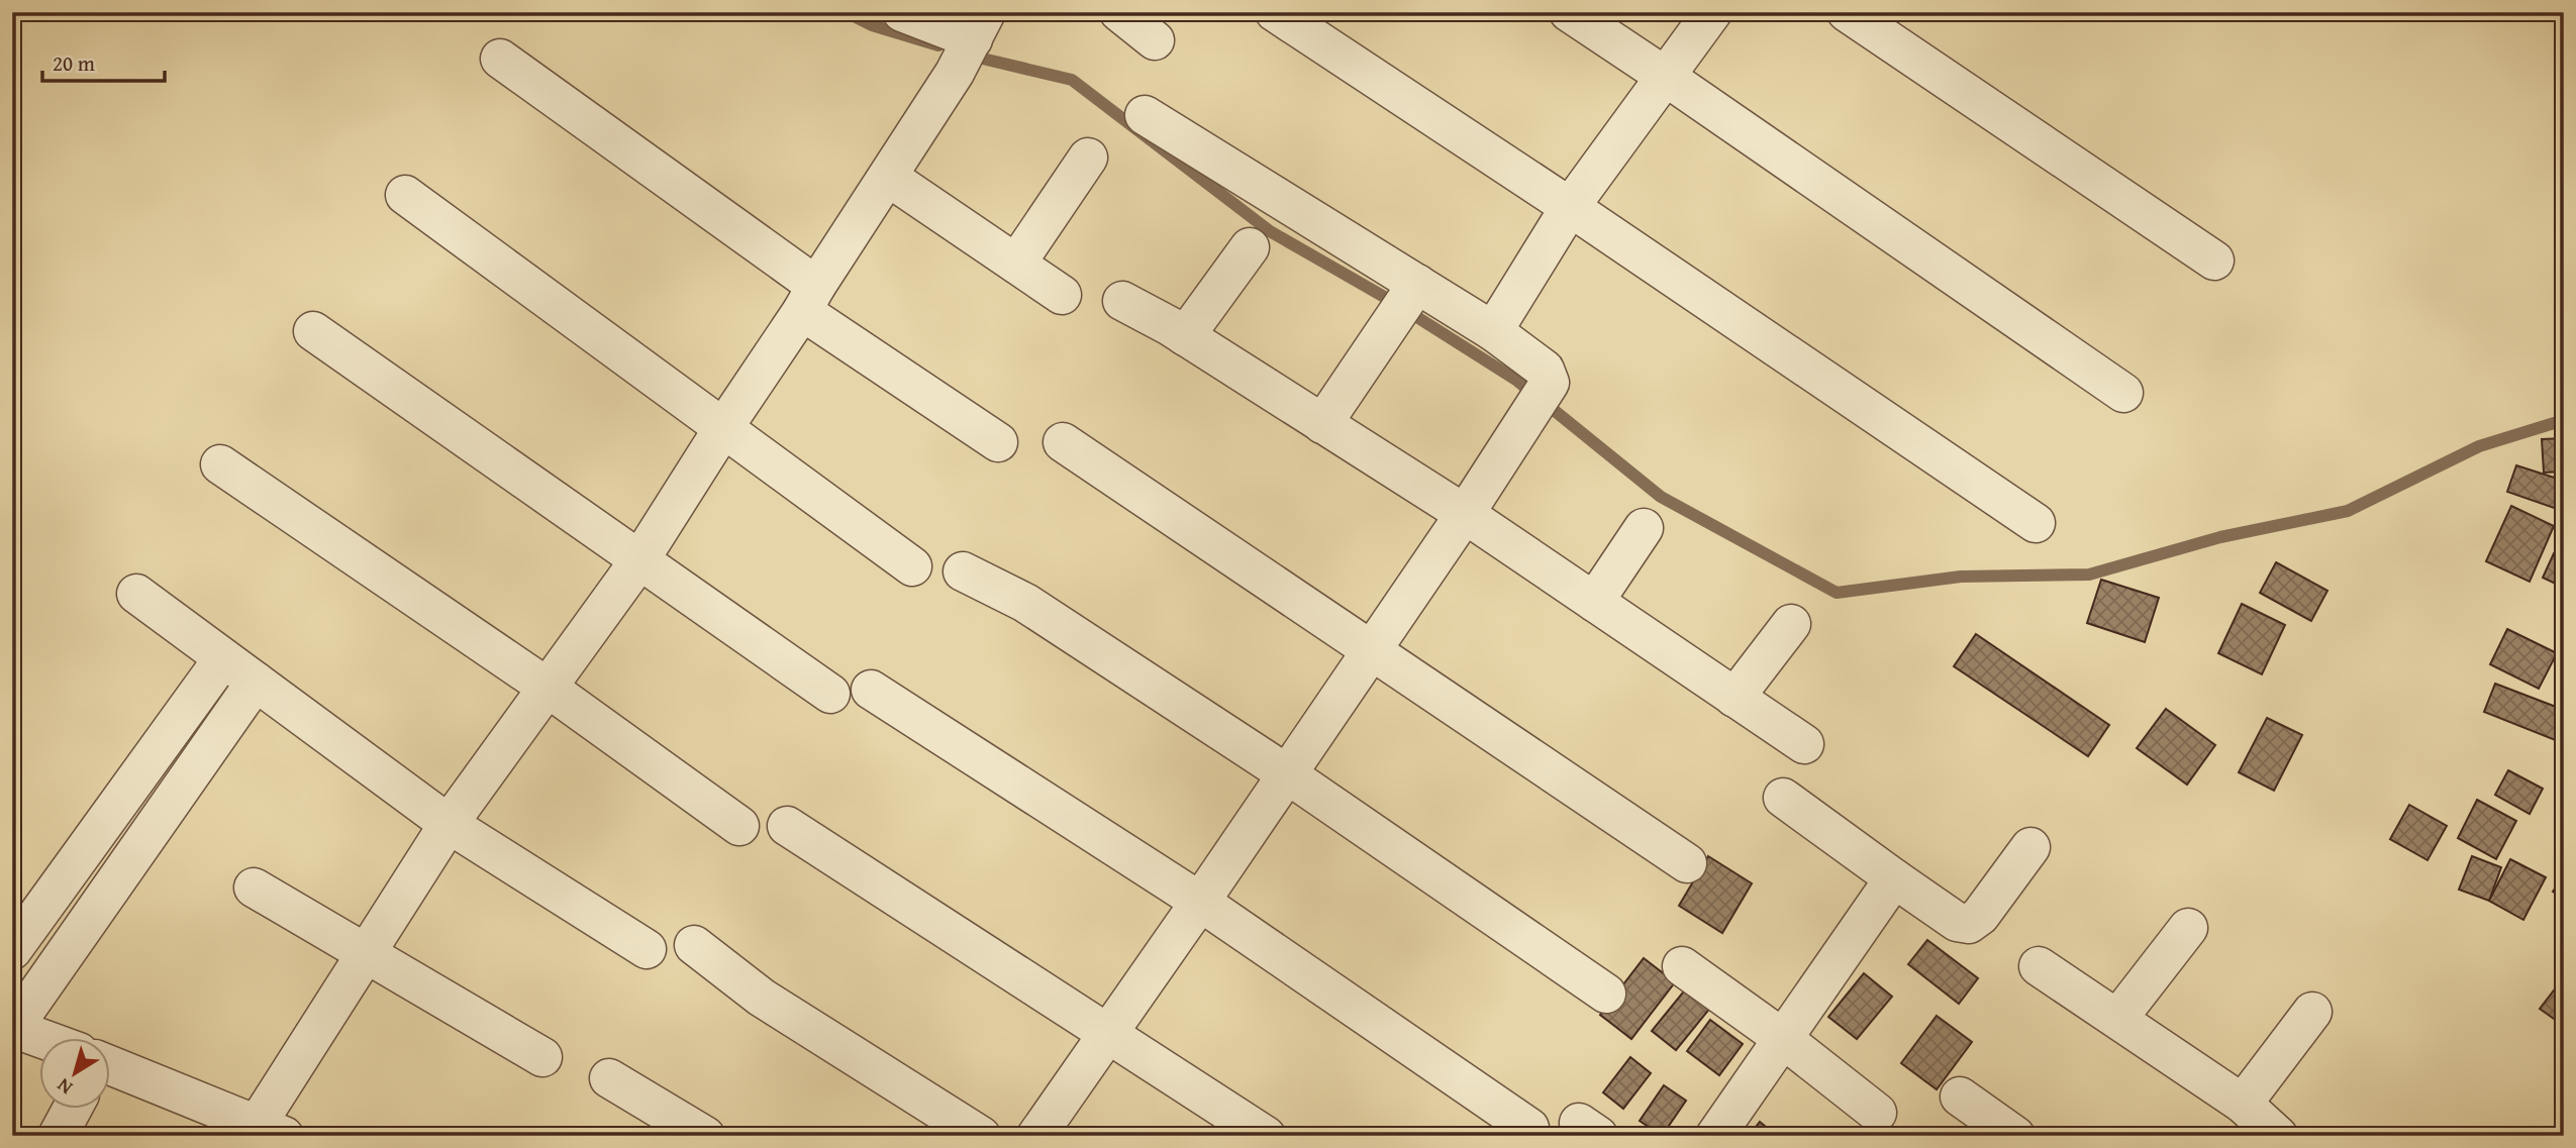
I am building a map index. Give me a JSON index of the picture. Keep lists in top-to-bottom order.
{
  "scale_bar": "20 m",
  "north": "bottom left"
}
